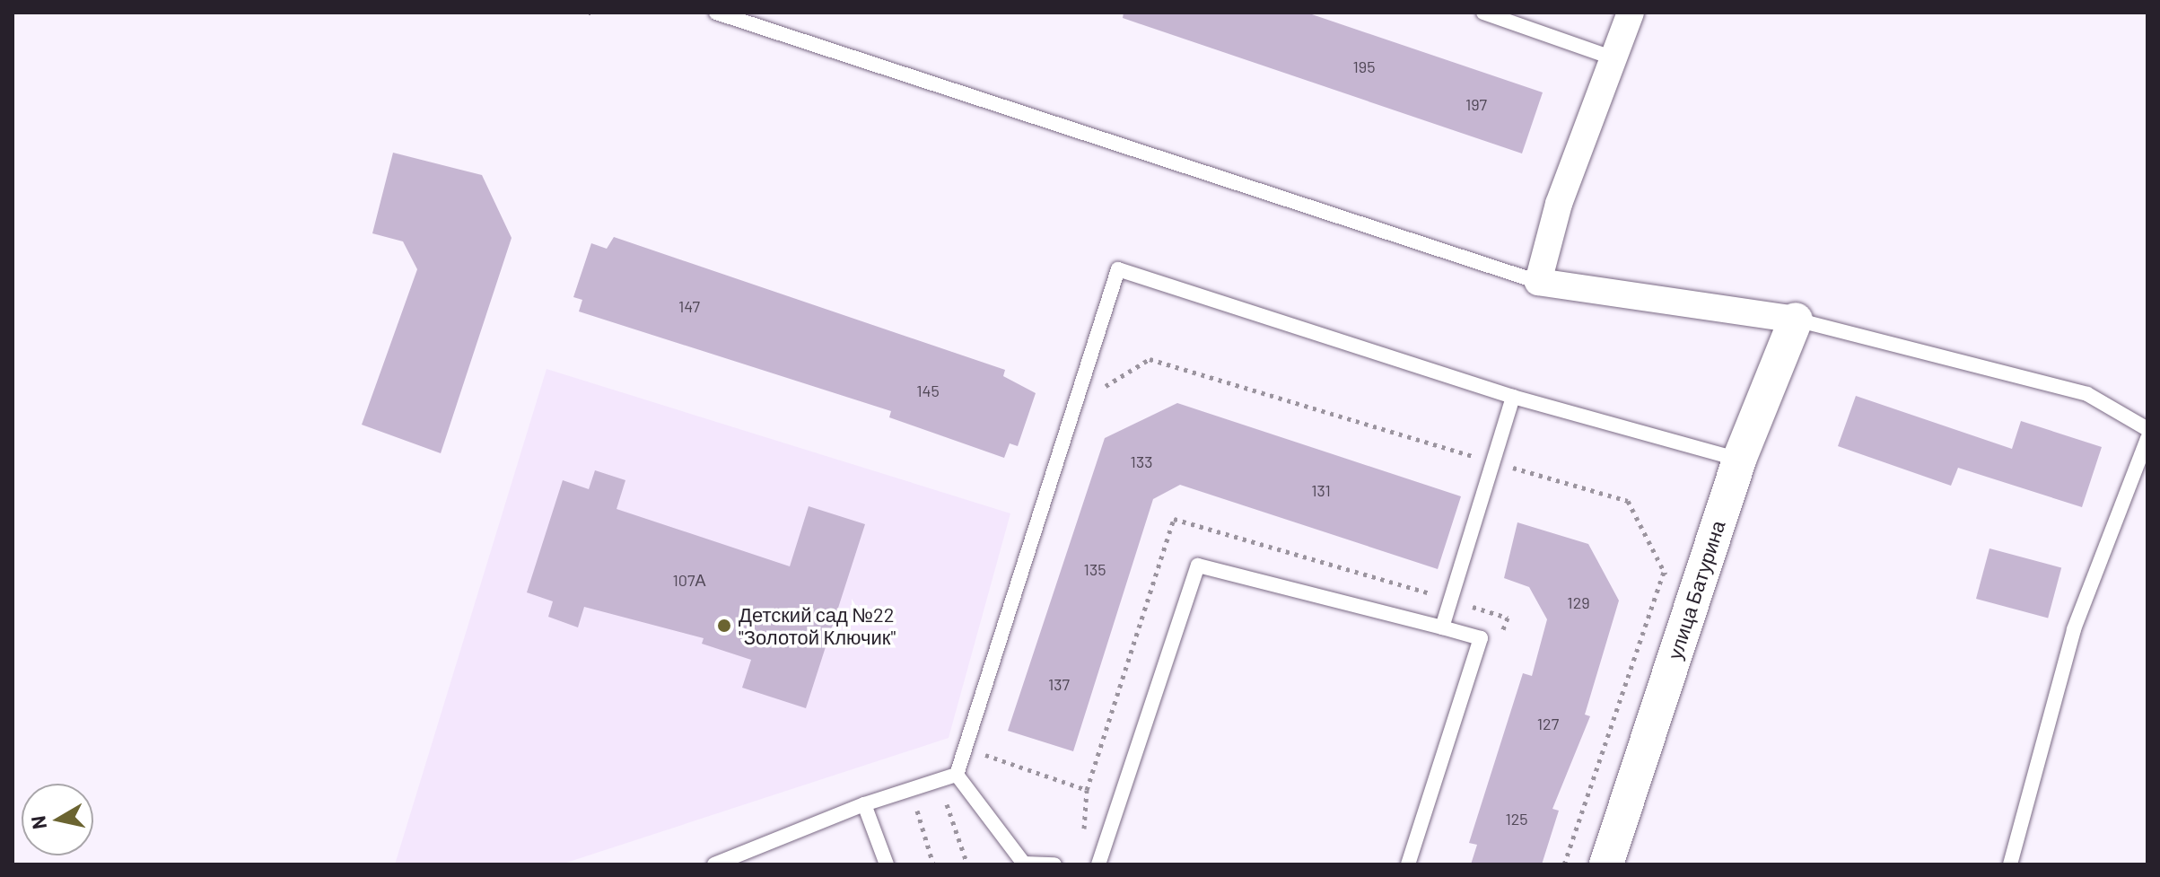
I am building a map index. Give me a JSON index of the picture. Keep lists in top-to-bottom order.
{
  "streets": {
    "street": ["улица Батурина"]
  },
  "places": ["Детский сад №22 \"Золотой Ключик\""],
  "house_numbers": [
    "195",
    "197",
    "147",
    "145",
    "133",
    "131",
    "135",
    "107А",
    "129",
    "137",
    "127",
    "125"
  ],
  "north": "left"
}
